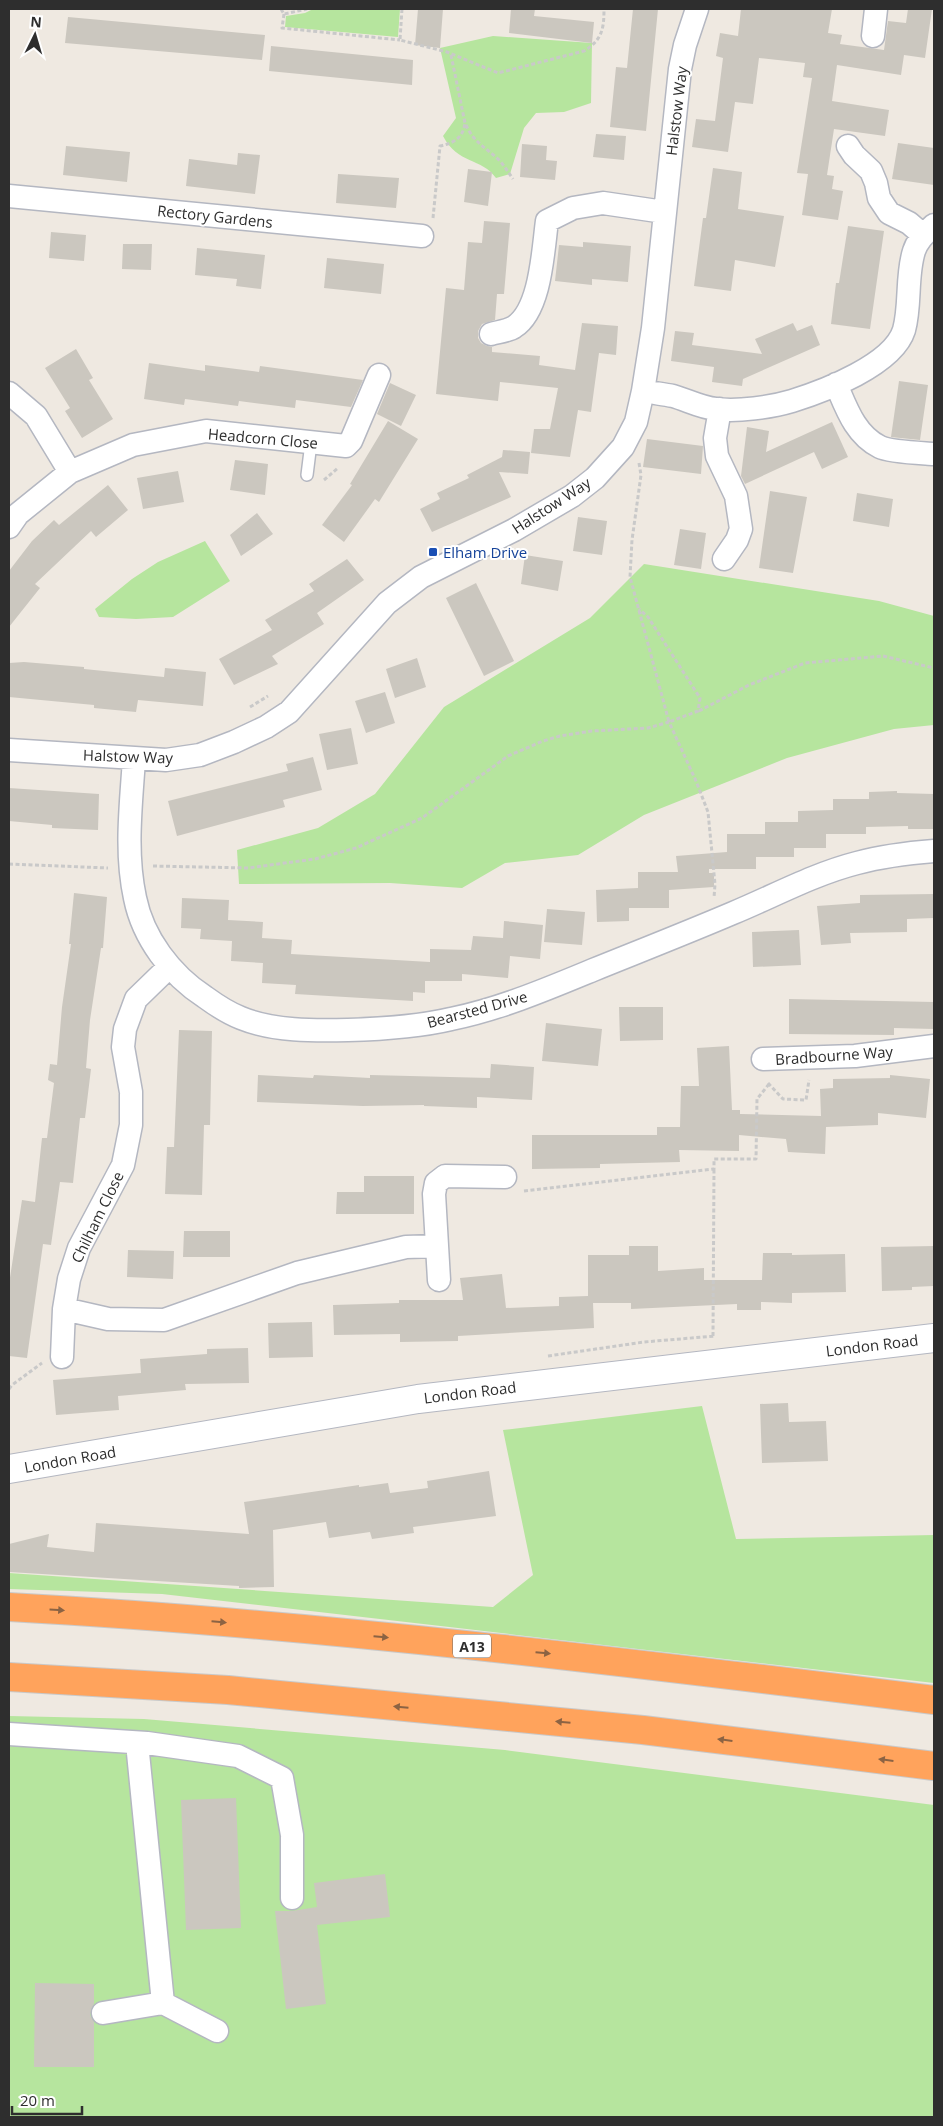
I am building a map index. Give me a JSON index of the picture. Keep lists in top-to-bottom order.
{
  "streets": {
    "highway": ["A13"],
    "main road": ["London Road"],
    "street": [
      "Halstow Way",
      "Rectory Gardens",
      "Headcorn Close",
      "Bearsted Drive",
      "Bradbourne Way",
      "Chilham Close"
    ]
  },
  "crossings": [
    ["Halstow Way", "Bearsted Drive"],
    ["Bearsted Drive", "Chilham Close"]
  ],
  "places": {
    "transit": ["Elham Drive"]
  },
  "scale_bar": "20 m",
  "north": "top"
}
